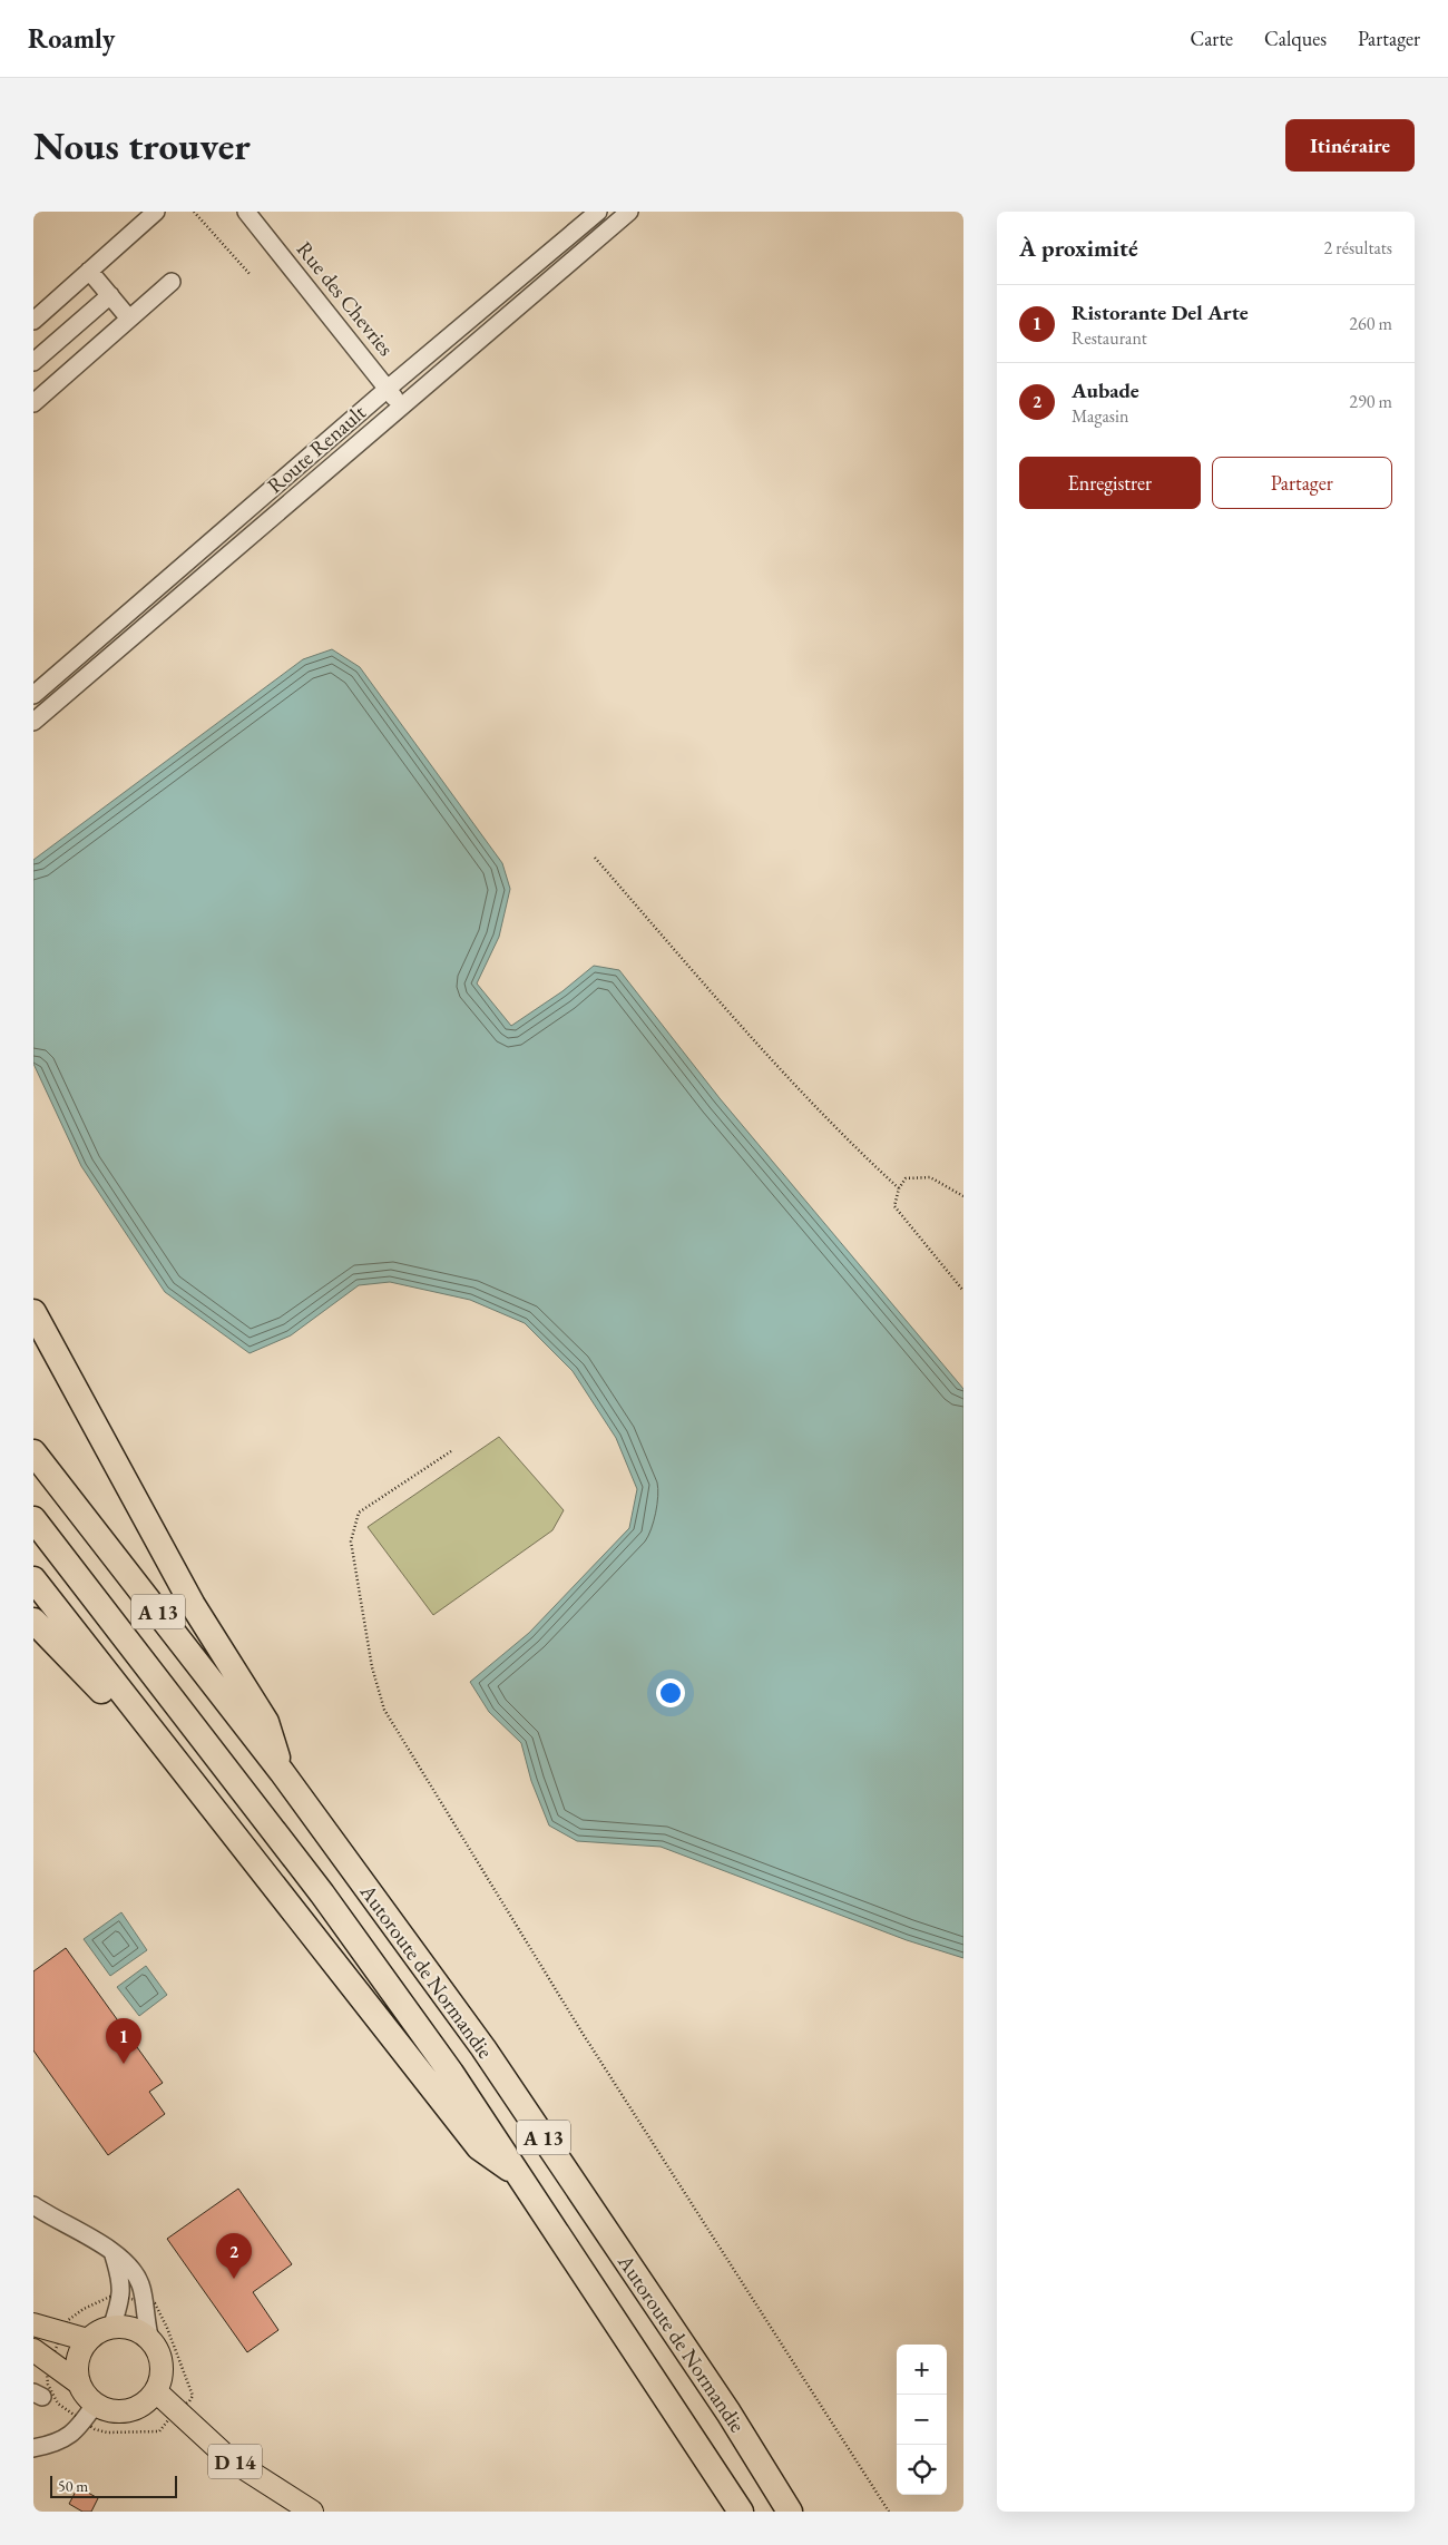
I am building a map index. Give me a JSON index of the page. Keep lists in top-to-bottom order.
{
  "streets": {
    "highway": ["A 13", "Autoroute de Normandie"],
    "main road": ["D 14"],
    "street": ["Rue des Chevries", "Route Renault"]
  },
  "crossings": [
    ["Rue des Chevries", "Route Renault"]
  ],
  "scale_bar": "50 m",
  "page": {
    "header": "Roamly",
    "nav": ["Carte", "Calques", "Partager"],
    "buttons": [
      "Itinéraire",
      ["Enregistrer", "Partager"]
    ],
    "title": "Nous trouver",
    "heading": ["À proximité", "2 résultats"],
    "list": [
      {
        "mark": "1",
        "name": "Ristorante Del Arte",
        "note": "Restaurant",
        "value": "260 m"
      },
      {
        "mark": "2",
        "name": "Aubade",
        "note": "Magasin",
        "value": "290 m"
      }
    ],
    "pins": ["1", "2"],
    "map_buttons": ["+", "−"],
    "scale": "50 m"
  }
}
